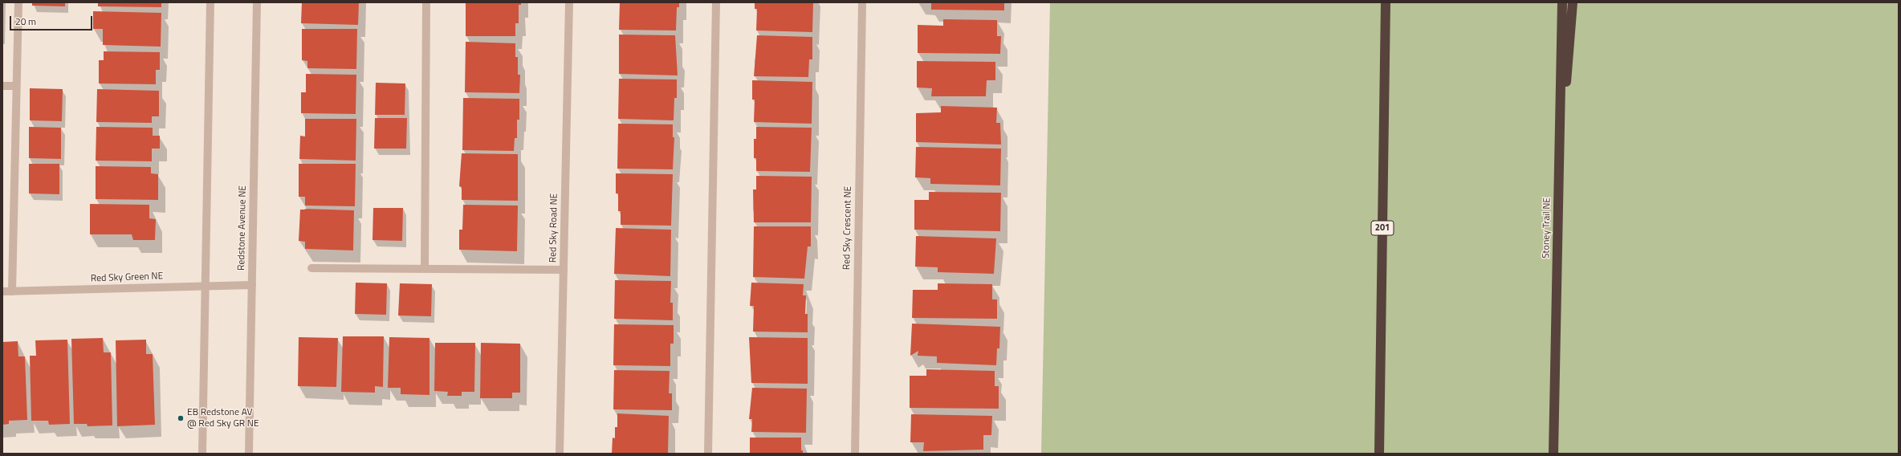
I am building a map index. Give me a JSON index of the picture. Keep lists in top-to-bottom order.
{
  "streets": {
    "highway": ["201", "Stoney Trail NE"],
    "street": [
      "Redstone Avenue NE",
      "Red Sky Road NE",
      "Red Sky Crescent NE",
      "Red Sky Green NE"
    ]
  },
  "crossings": [
    ["Redstone Avenue NE", "Red Sky Green NE"]
  ],
  "places": ["EB Redstone AV @ Red Sky GR NE"],
  "scale_bar": "20 m"
}
